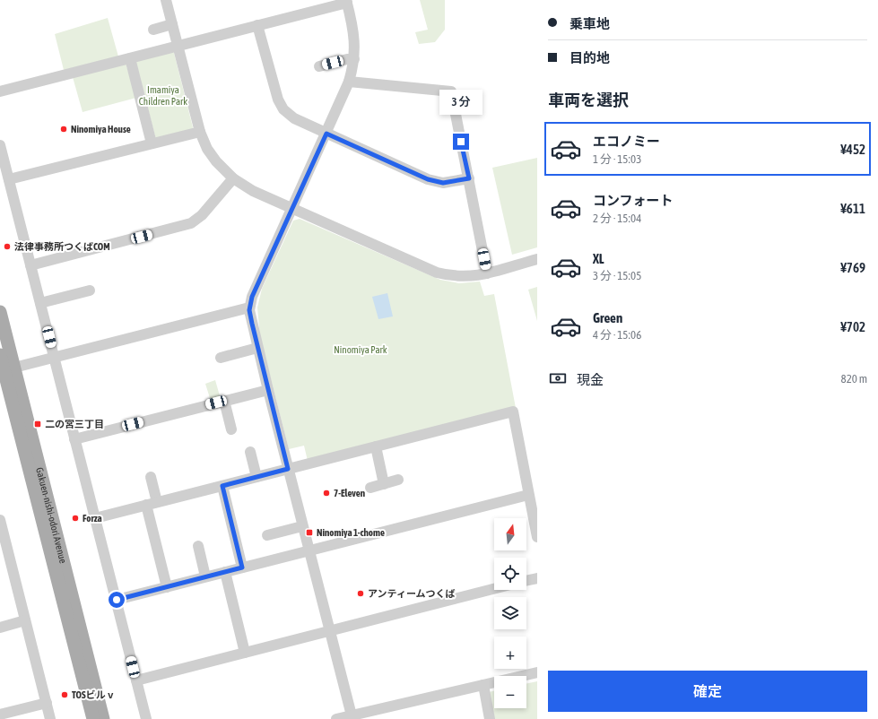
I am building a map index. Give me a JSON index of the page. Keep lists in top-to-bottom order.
{
  "streets": {
    "main road": ["Gakuen-nishi-odori Avenue"]
  },
  "parks": ["Imamiya Children Park", "Ninomiya Park"],
  "places": {
    "other": [
      "Ninomiya House",
      "法律事務所つくばCOM",
      "7-Eleven",
      "Forza",
      "アンティームつくば",
      "TOSビルⅴ"
    ],
    "transit": ["二の宮三丁目", "Ninomiya 1-chome"]
  },
  "north": "top",
  "page": {
    "banner": ["乗車地", "目的地"],
    "heading": "車両を選択",
    "bubble": "3 分",
    "list": [
      {
        "name": "エコノミー",
        "note": "1 分 · 15:03",
        "value": "¥452"
      },
      {
        "name": "コンフォート",
        "note": "2 分 · 15:04",
        "value": "¥611"
      },
      {
        "name": "XL",
        "note": "3 分 · 15:05",
        "value": "¥769"
      },
      {
        "name": "Green",
        "note": "4 分 · 15:06",
        "value": "¥702"
      }
    ],
    "pay": ["現金", "820 m"],
    "map_buttons": ["+", "−"],
    "buttons": "確定"
  }
}
